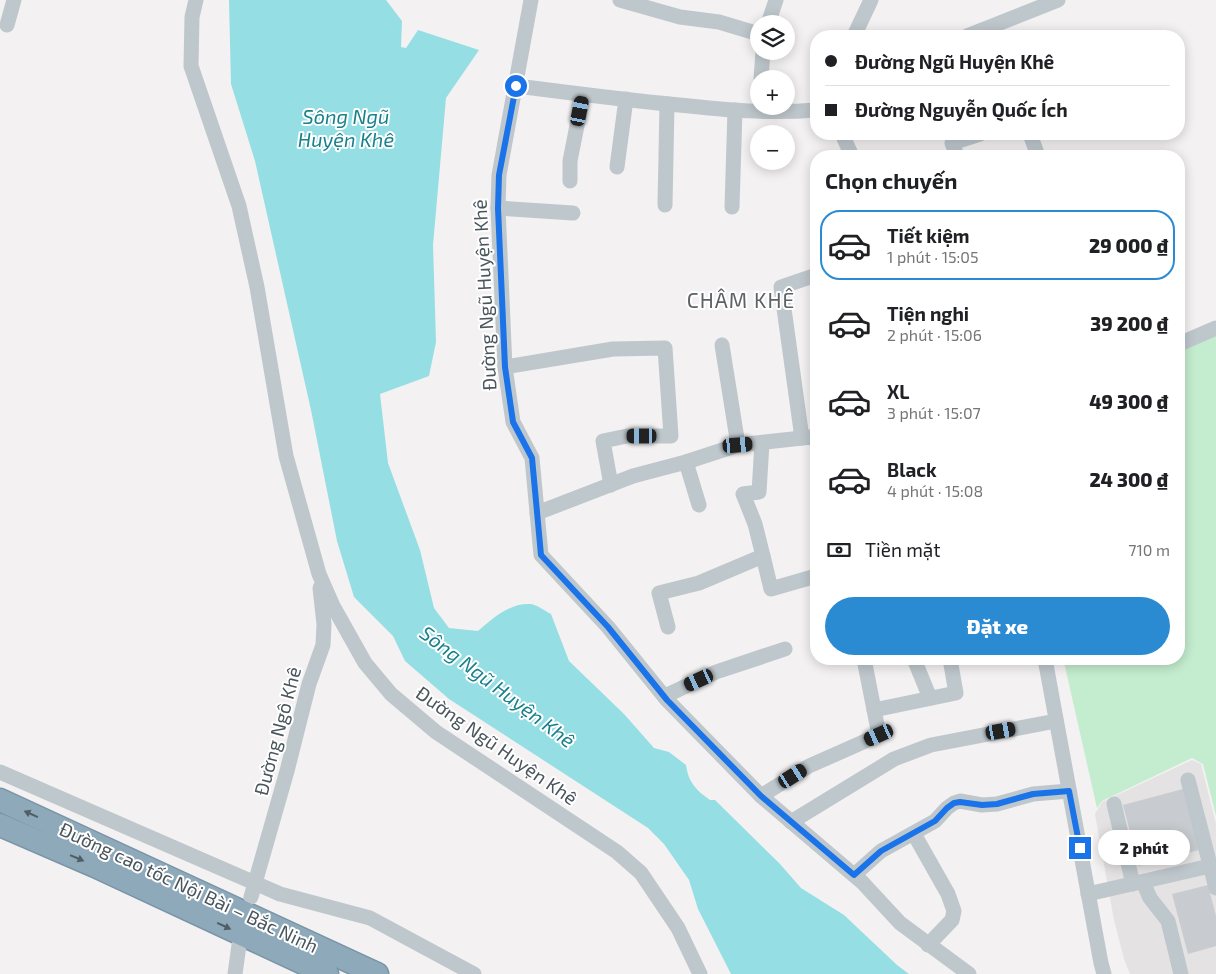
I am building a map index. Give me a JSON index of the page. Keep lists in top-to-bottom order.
{
  "streets": {
    "highway": ["Đường cao tốc Nội Bài – Bắc Ninh"],
    "street": ["Đường Ngũ Huyện Khê", "Đường Ngô Khê"]
  },
  "crossings": [
    ["Đường Ngũ Huyện Khê", "Đường Ngô Khê"]
  ],
  "districts": ["CHÂM KHÊ"],
  "water": ["Sông Ngũ Huyện Khê"],
  "page": {
    "map_buttons": ["+", "−"],
    "banner": ["Đường Ngũ Huyện Khê", "Đường Nguyễn Quốc Ích"],
    "heading": "Chọn chuyến",
    "list": [
      {
        "name": "Tiết kiệm",
        "note": "1 phút · 15:05",
        "value": "29 000 ₫"
      },
      {
        "name": "Tiện nghi",
        "note": "2 phút · 15:06",
        "value": "39 200 ₫"
      },
      {
        "name": "XL",
        "note": "3 phút · 15:07",
        "value": "49 300 ₫"
      },
      {
        "name": "Black",
        "note": "4 phút · 15:08",
        "value": "24 300 ₫"
      }
    ],
    "pay": ["Tiền mặt", "710 m"],
    "buttons": "Đặt xe",
    "bubble": "2 phút"
  }
}
